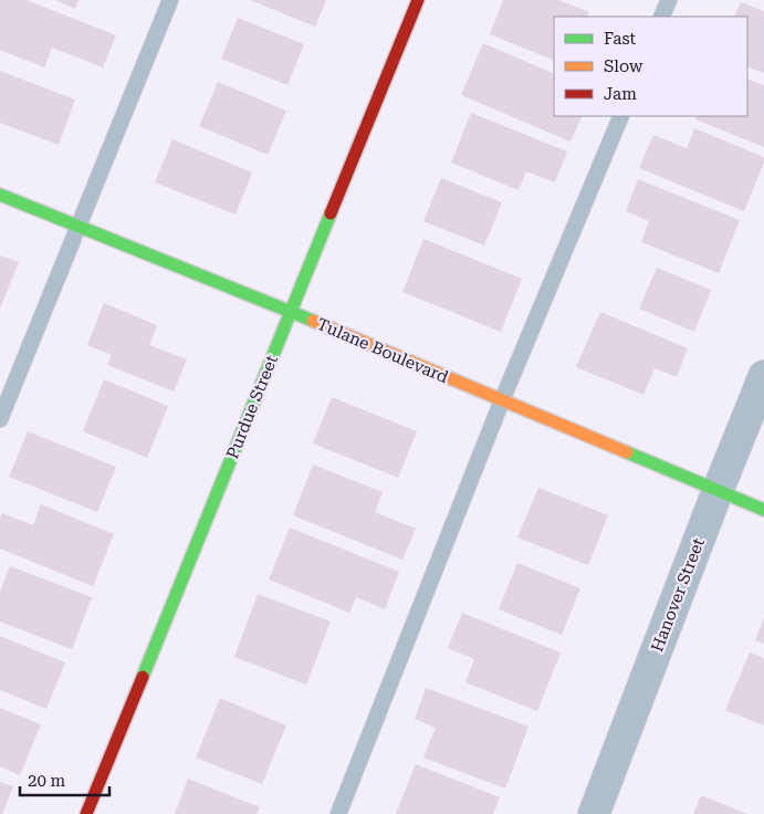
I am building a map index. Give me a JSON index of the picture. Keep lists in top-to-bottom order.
{
  "streets": {
    "street": ["Tulane Boulevard", "Purdue Street", "Hanover Street"]
  },
  "crossings": [
    ["Tulane Boulevard", "Purdue Street"],
    ["Tulane Boulevard", "Hanover Street"]
  ],
  "legend": ["Fast", "Slow", "Jam"],
  "scale_bar": "20 m"
}
